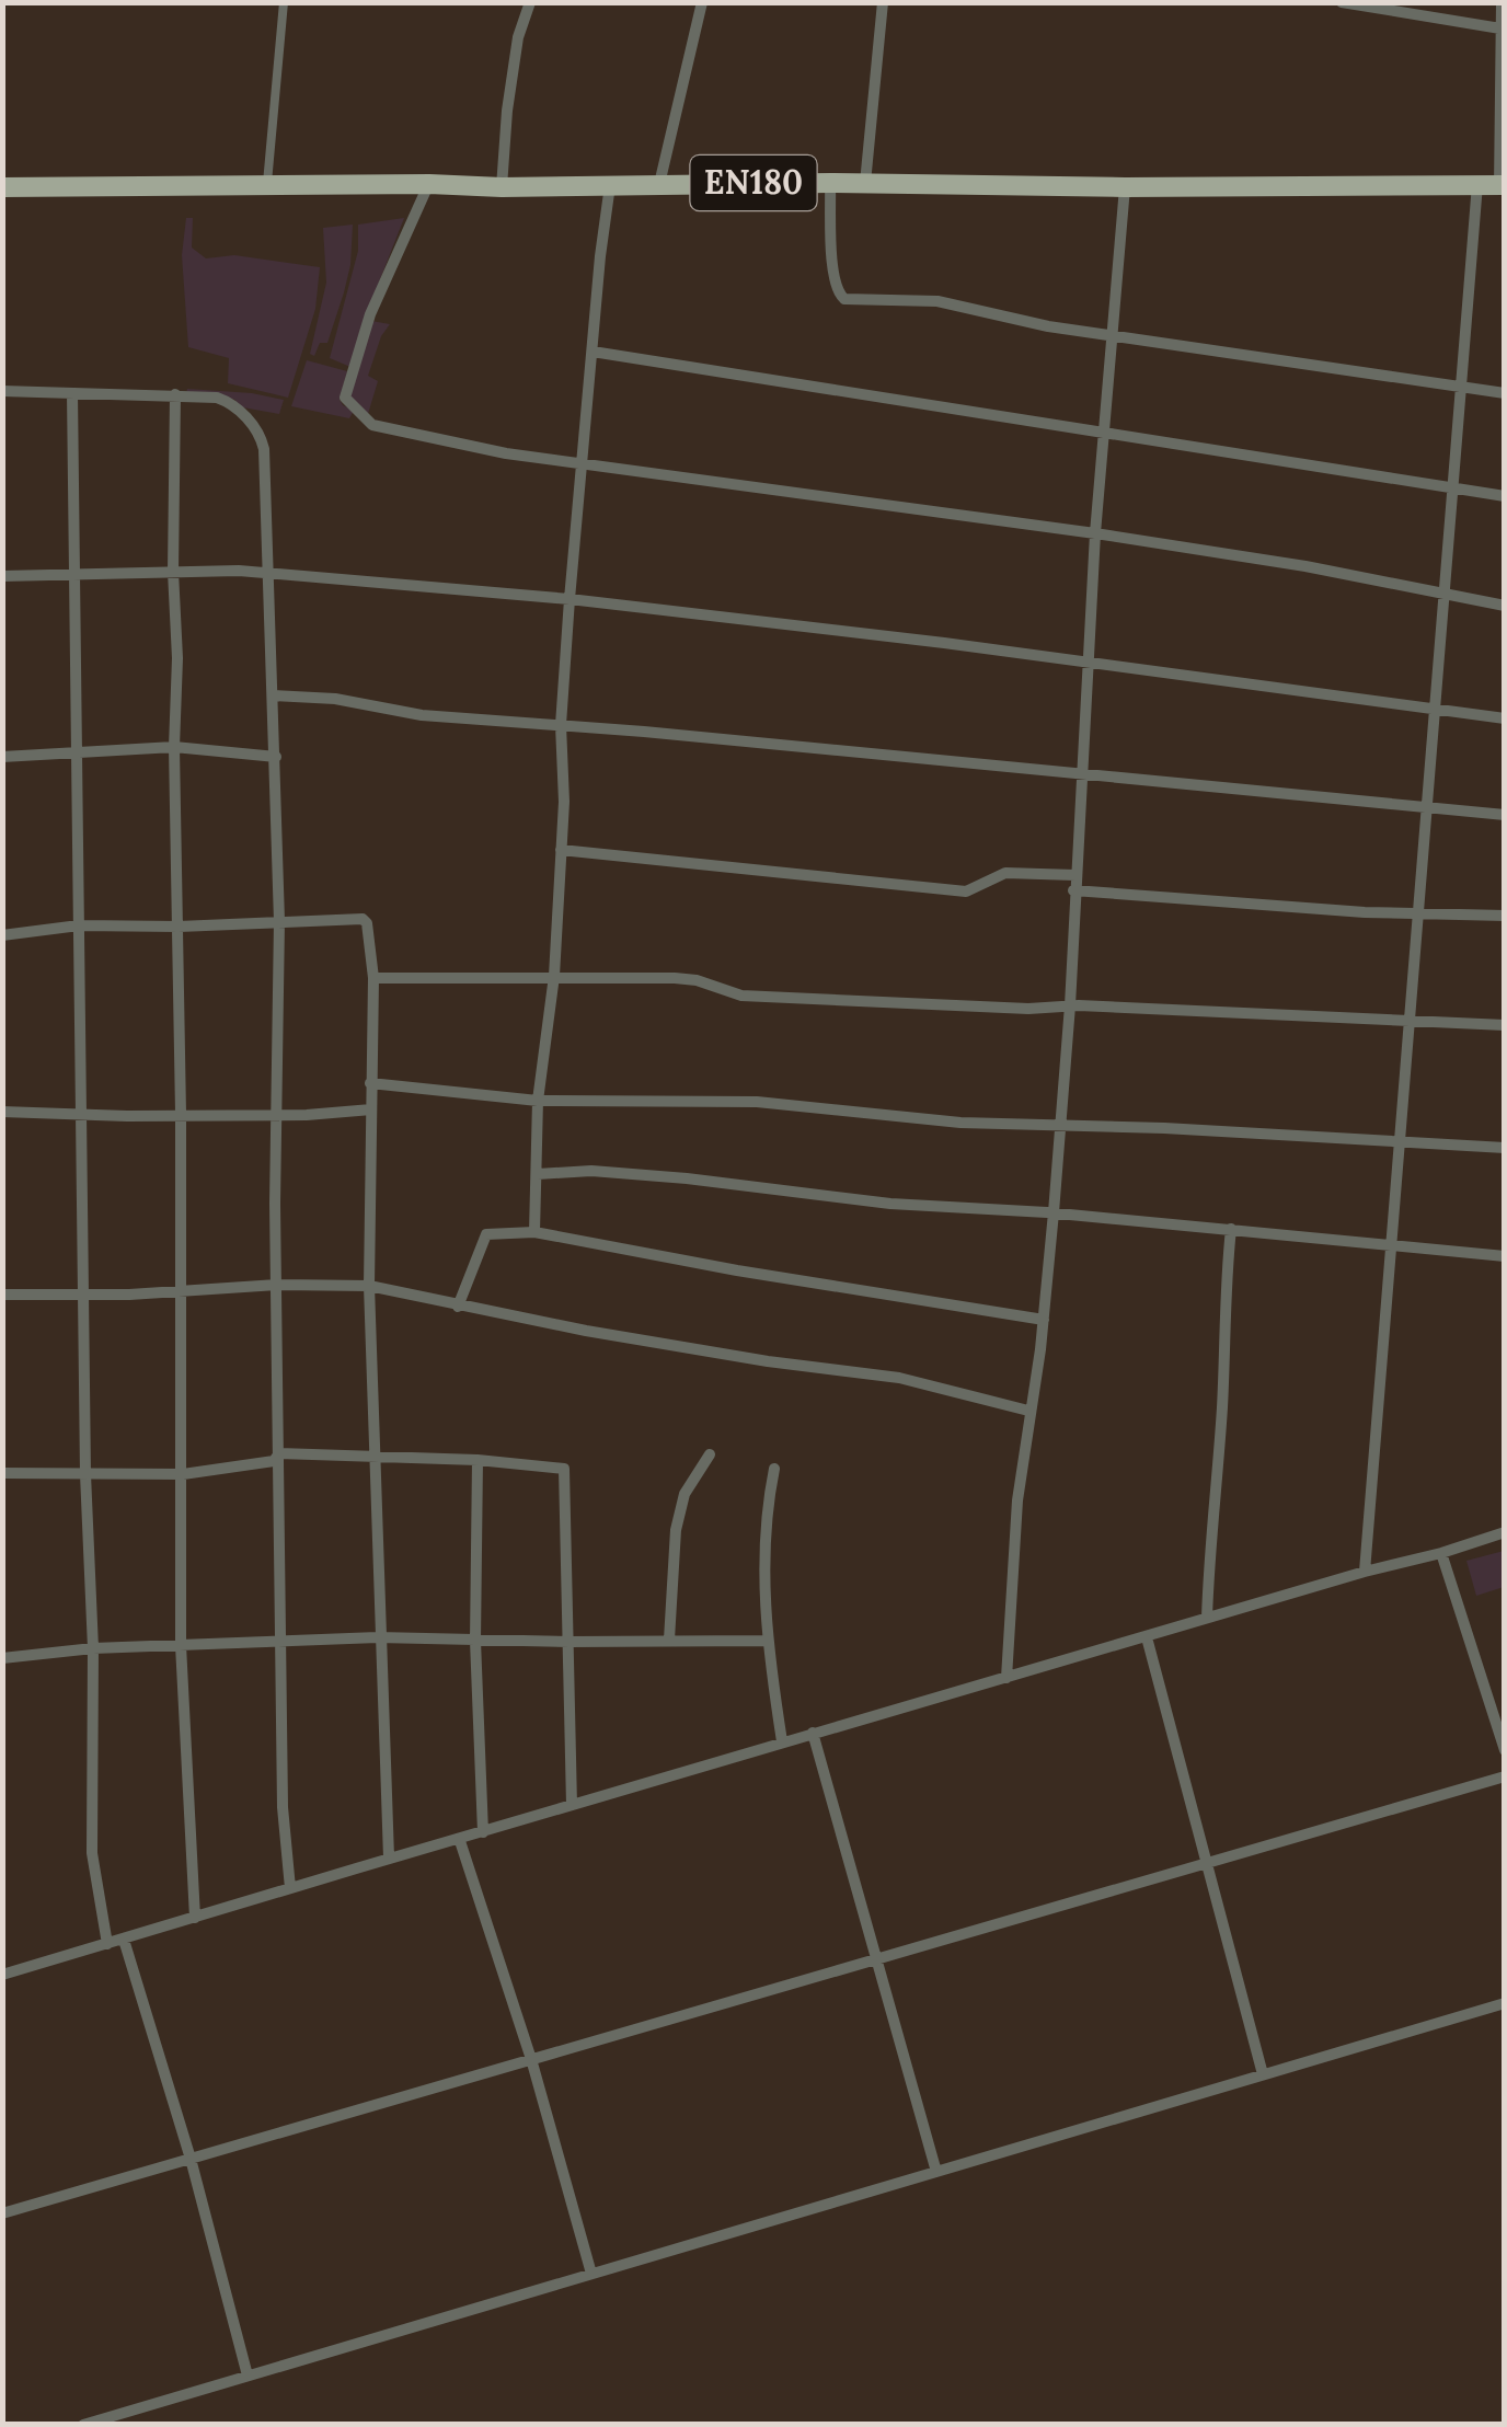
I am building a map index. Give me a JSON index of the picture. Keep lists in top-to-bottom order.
{
  "streets": {
    "main road": ["EN180"]
  }
}
